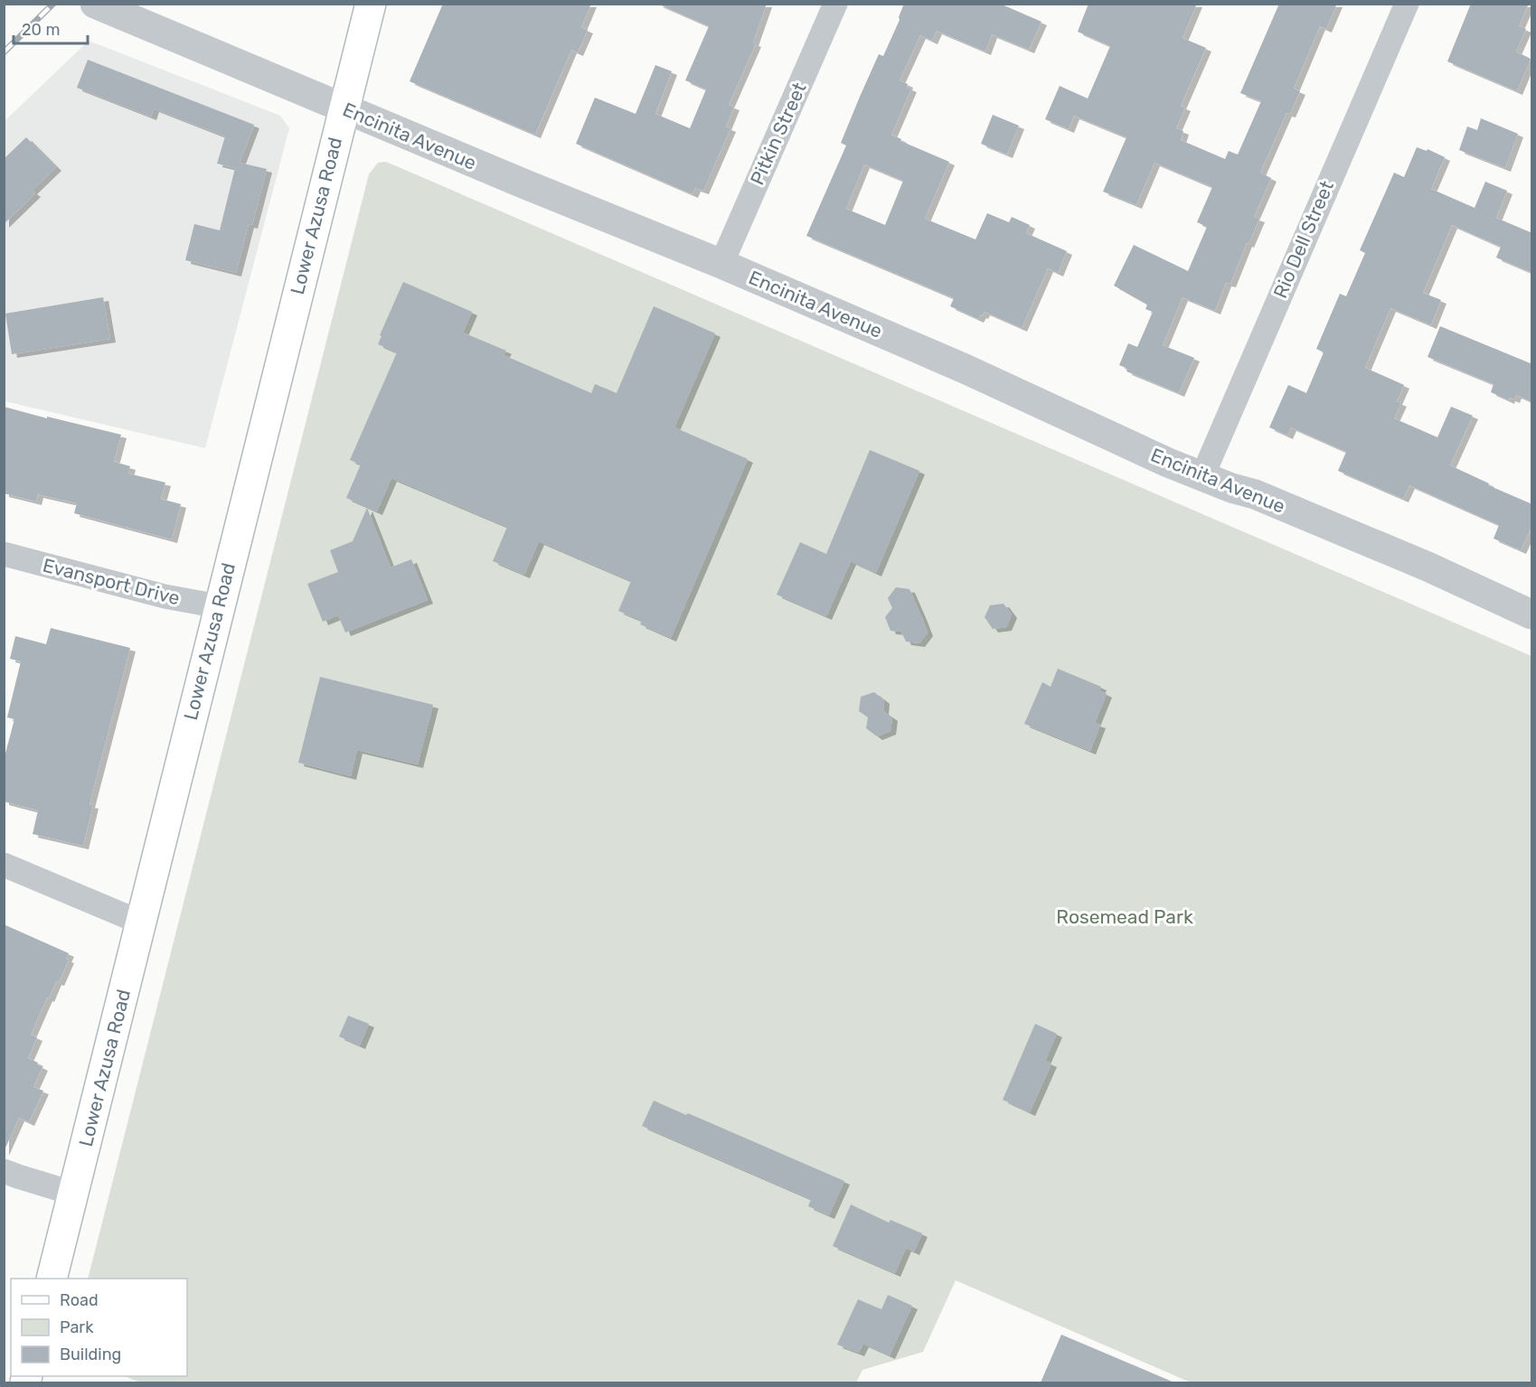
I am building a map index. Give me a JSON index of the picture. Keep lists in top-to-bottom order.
{
  "streets": {
    "main road": ["Lower Azusa Road"],
    "street": [
      "Pitkin Street",
      "Encinita Avenue",
      "Rio Dell Street",
      "Evansport Drive"
    ]
  },
  "crossings": [
    ["Pitkin Street", "Encinita Avenue"],
    ["Encinita Avenue", "Lower Azusa Road"],
    ["Encinita Avenue", "Rio Dell Street"],
    ["Lower Azusa Road", "Evansport Drive"]
  ],
  "parks": ["Rosemead Park"],
  "legend": ["Road", "Park", "Building"],
  "scale_bar": "20 m"
}
